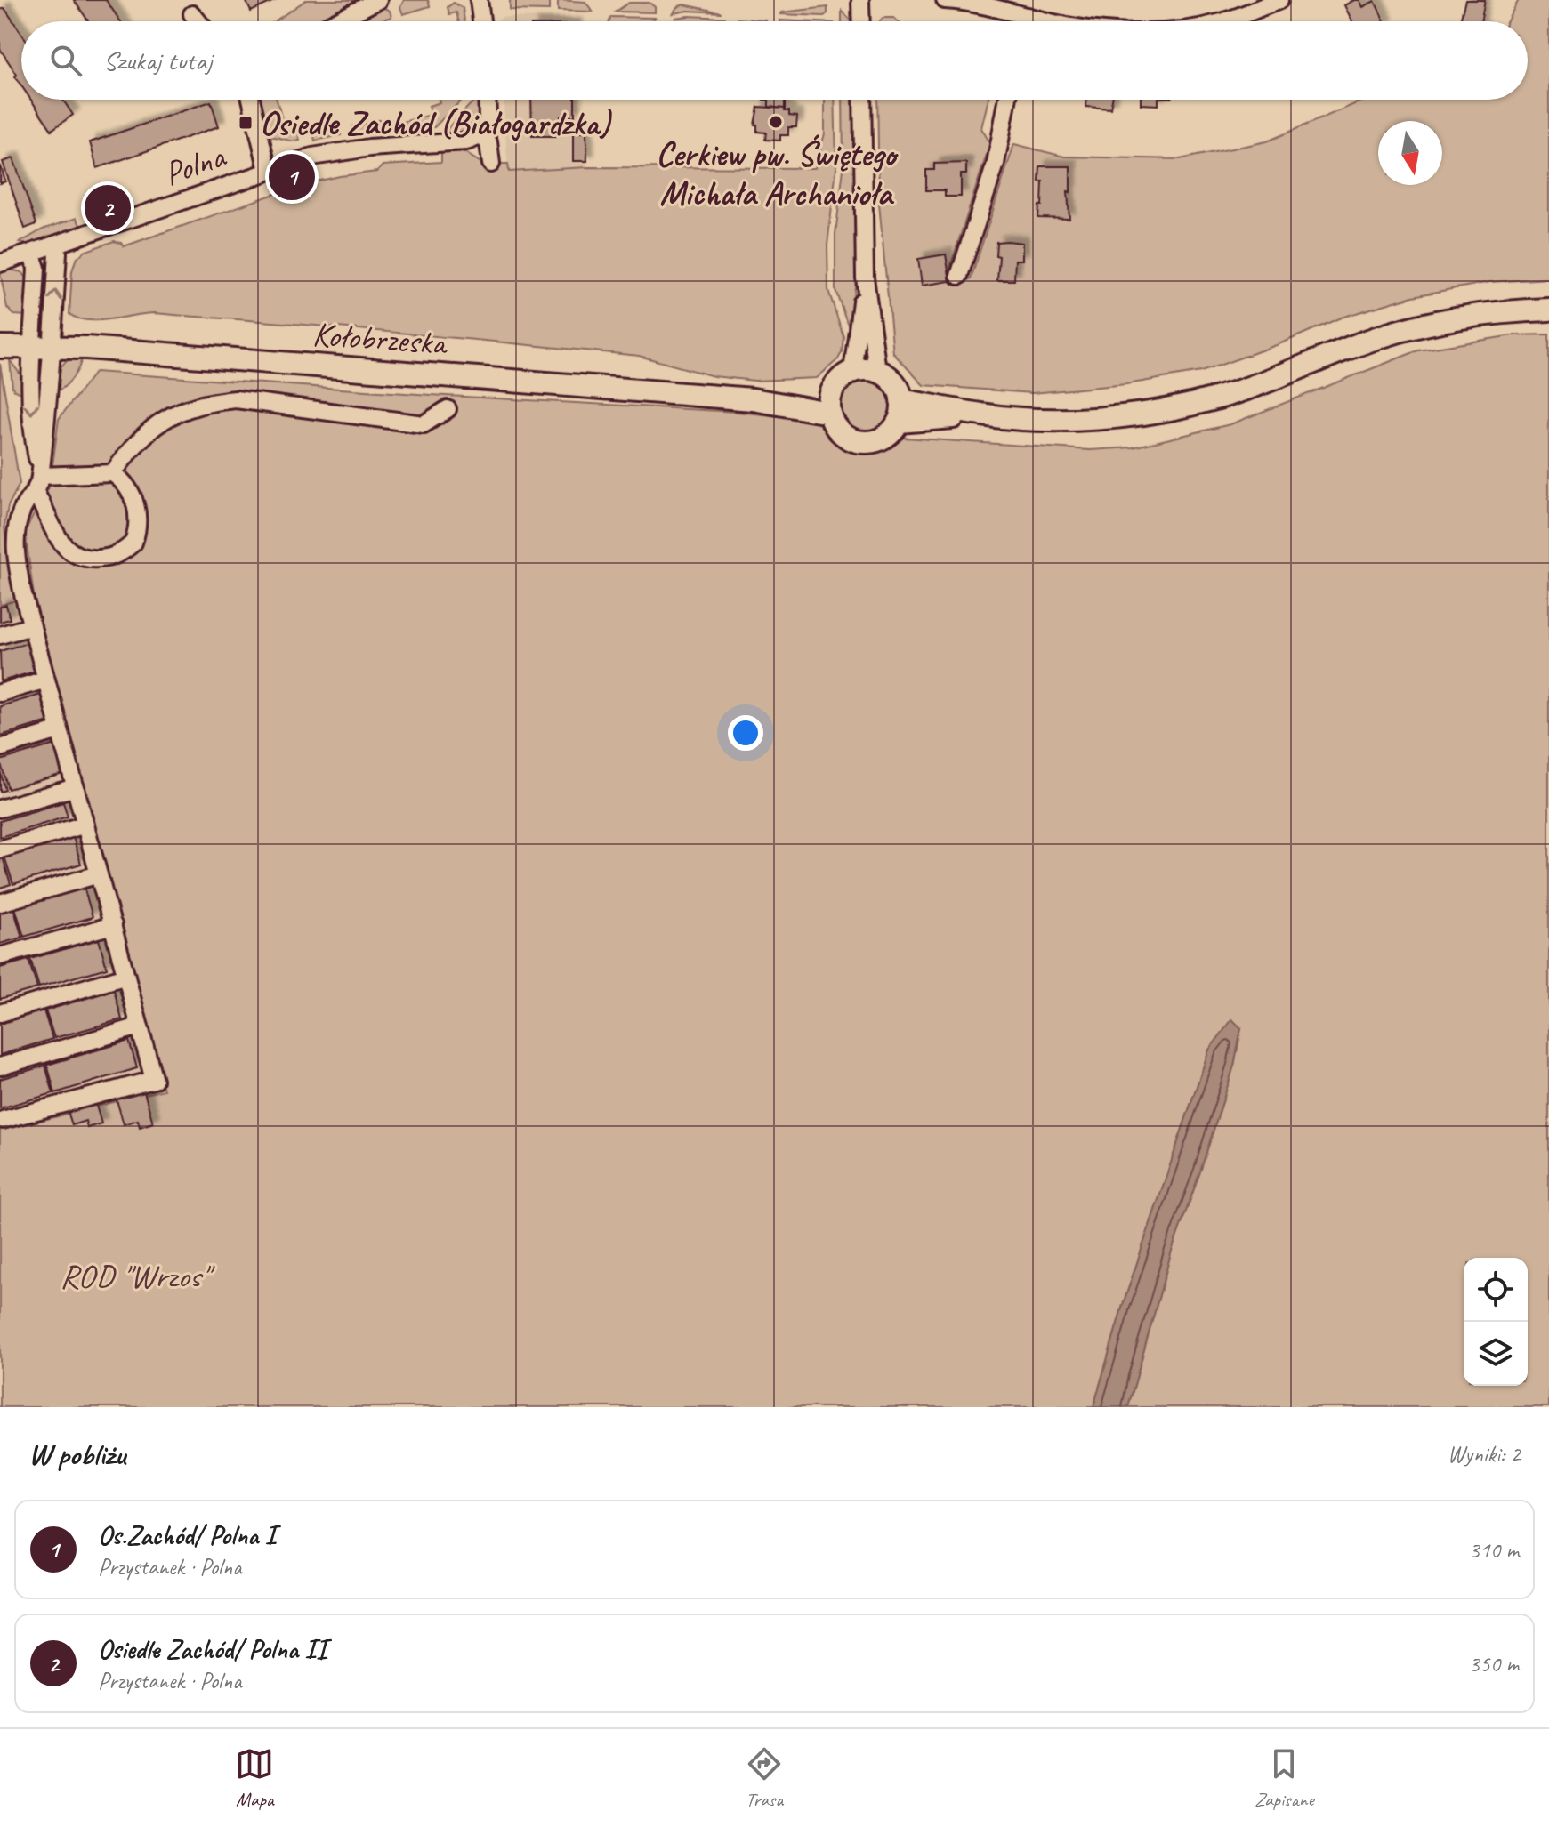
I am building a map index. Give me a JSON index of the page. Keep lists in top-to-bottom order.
{
  "streets": {
    "main road": ["Kołobrzeska"],
    "street": ["Polna"]
  },
  "parks": ["ROD \"Wrzos\""],
  "places": {
    "other": ["Cerkiew pw. Świętego Michała Archanioła"],
    "transit": ["Osiedle Zachód (Białogardzka)"]
  },
  "north": "bottom",
  "page": {
    "search": "Szukaj tutaj",
    "pins": ["1", "2"],
    "heading": ["W pobliżu", "Wyniki: 2"],
    "list": [
      {
        "mark": "1",
        "name": "Os.Zachód/ Polna I",
        "note": "Przystanek · Polna",
        "value": "310 m"
      },
      {
        "mark": "2",
        "name": "Osiedle Zachód/ Polna II",
        "note": "Przystanek · Polna",
        "value": "350 m"
      }
    ],
    "nav": ["Mapa", "Trasa", "Zapisane"]
  }
}
